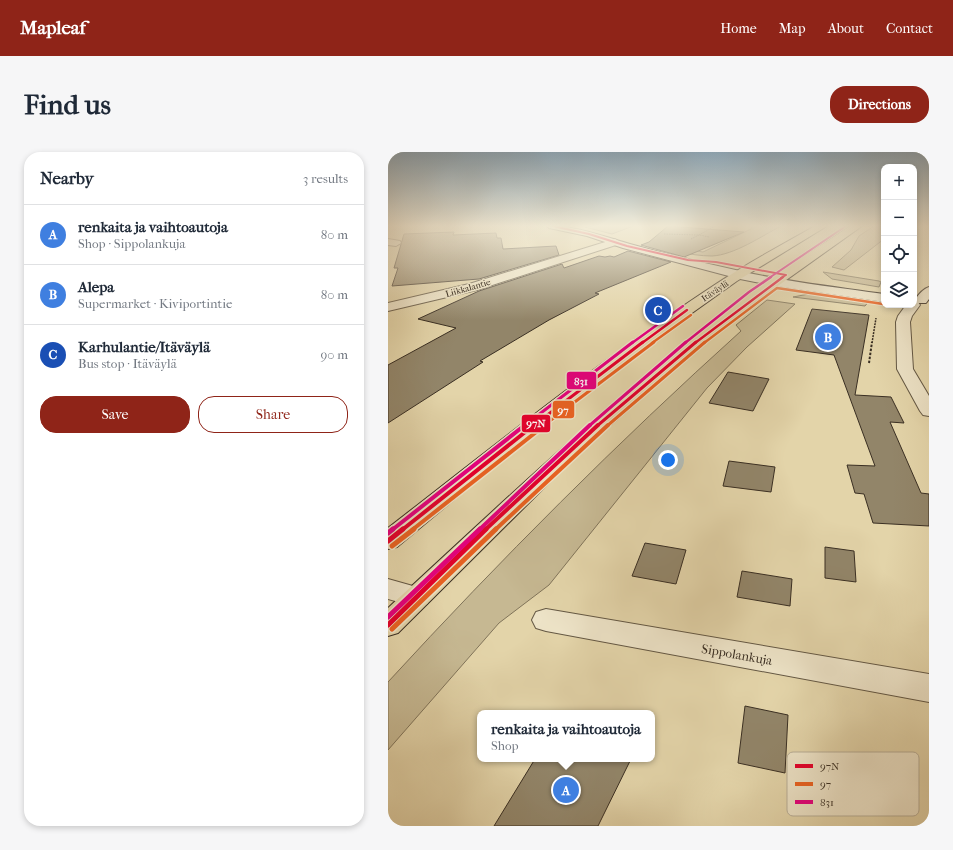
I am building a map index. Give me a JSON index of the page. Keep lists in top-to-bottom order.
{
  "streets": {
    "main road": ["Itäväylä"],
    "street": ["Liikkalantie", "Sippolankuja"]
  },
  "lines": ["transit line 97N", "transit line 831", "transit line 97"],
  "legend": ["97N", "97", "831"],
  "page": {
    "header": "Mapleaf",
    "nav": [
      "Home",
      "Map",
      "About",
      "Contact"
    ],
    "buttons": [
      "Directions",
      ["Save", "Share"]
    ],
    "title": "Find us",
    "heading": ["Nearby", "3 results"],
    "map_buttons": ["+", "−"],
    "list": [
      {
        "mark": "A",
        "name": "renkaita ja vaihtoautoja",
        "note": "Shop · Sippolankuja",
        "value": "80 m"
      },
      {
        "mark": "B",
        "name": "Alepa",
        "note": "Supermarket · Kiviportintie",
        "value": "80 m"
      },
      {
        "mark": "C",
        "name": "Karhulantie/Itäväylä",
        "note": "Bus stop · Itäväylä",
        "value": "90 m"
      }
    ],
    "pins": ["C", "B", "A"],
    "popup": ["renkaita ja vaihtoautoja", "Shop"]
  }
}
